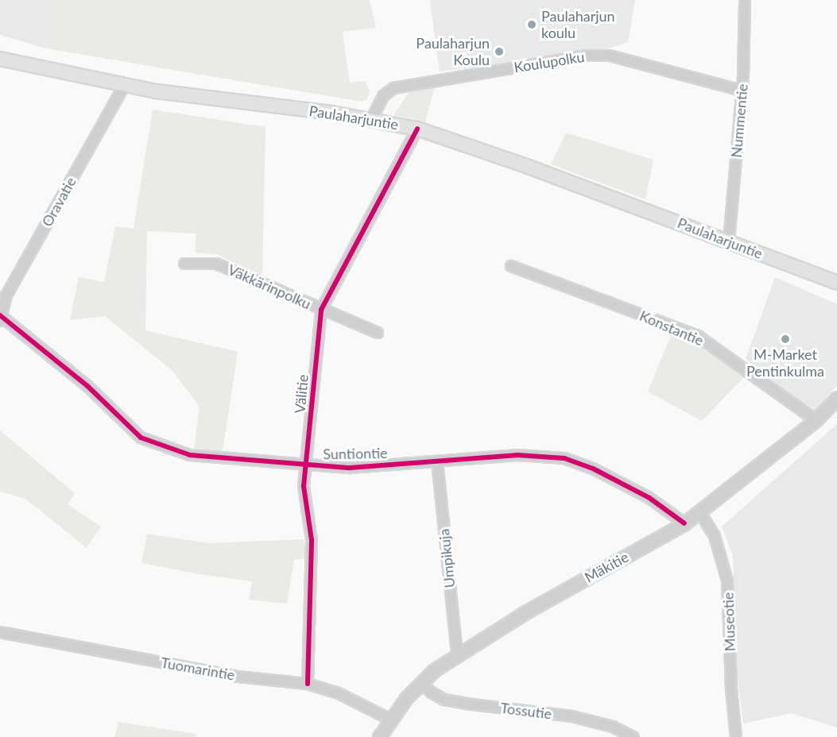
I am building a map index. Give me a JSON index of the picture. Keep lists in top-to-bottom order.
{
  "streets": {
    "main road": ["Paulaharjuntie"],
    "street": [
      "Koulupolku",
      "Nummentie",
      "Oravatie",
      "Väkkärinpolku",
      "Konstantie",
      "Välitie",
      "Suntiontie",
      "Umpikuja",
      "Mäkitie",
      "Museotie",
      "Tuomarintie",
      "Tossutie"
    ]
  },
  "crossings": [
    ["Koulupolku", "Paulaharjuntie"],
    ["Koulupolku", "Nummentie"],
    ["Paulaharjuntie", "Nummentie"],
    ["Paulaharjuntie", "Oravatie"],
    ["Paulaharjuntie", "Välitie"],
    ["Oravatie", "Suntiontie"],
    ["Väkkärinpolku", "Välitie"],
    ["Konstantie", "Mäkitie"],
    ["Välitie", "Suntiontie"],
    ["Välitie", "Tuomarintie"],
    ["Suntiontie", "Umpikuja"],
    ["Suntiontie", "Mäkitie"],
    ["Umpikuja", "Mäkitie"],
    ["Mäkitie", "Museotie"],
    ["Mäkitie", "Tuomarintie"],
    ["Mäkitie", "Tossutie"]
  ],
  "places": ["Paulaharjun koulu", "Paulaharjun Koulu", "M-Market Pentinkulma"]
}
